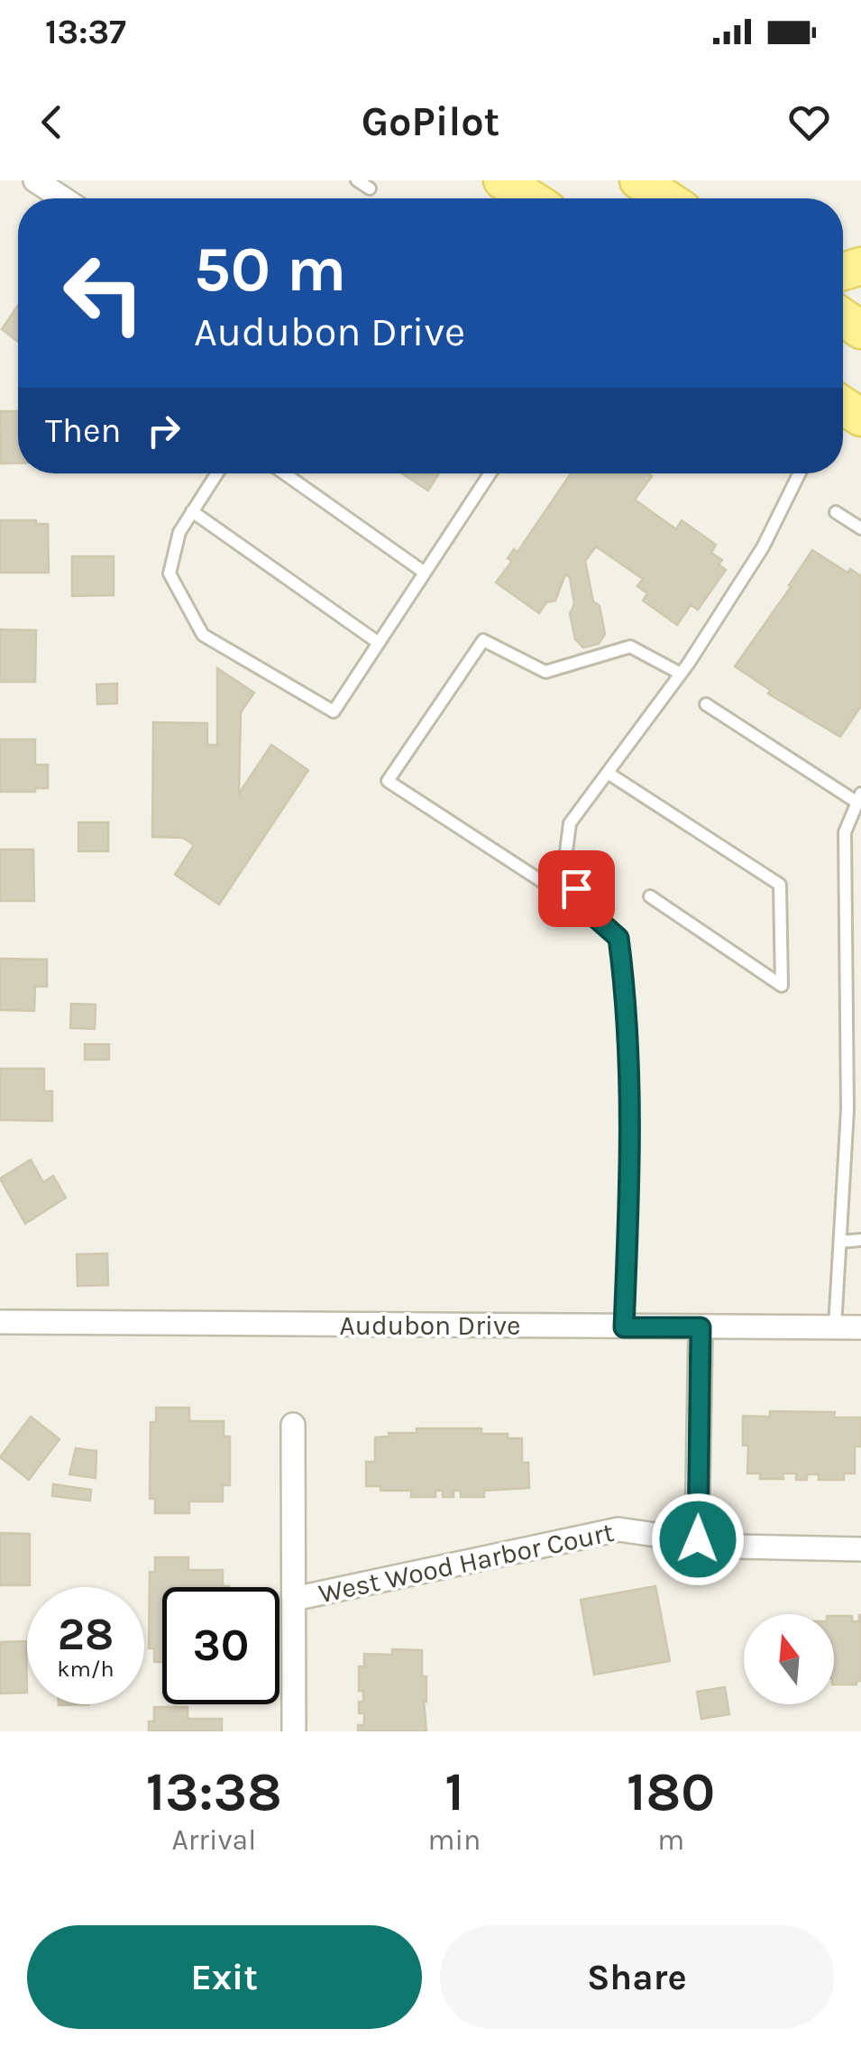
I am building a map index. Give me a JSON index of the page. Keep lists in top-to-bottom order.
{
  "streets": {
    "street": ["Audubon Drive", "West Wood Harbor Court"]
  },
  "north": "top",
  "page": {
    "status": "13:37",
    "header": "GoPilot",
    "turn": ["50 m", "Audubon Drive"],
    "then": "Then",
    "speed": "28 km/h",
    "limit": "30",
    "eta": [
      "13:38",
      "Arrival",
      "1",
      "min",
      "180",
      "m"
    ],
    "buttons": ["Exit", "Share"]
  }
}
